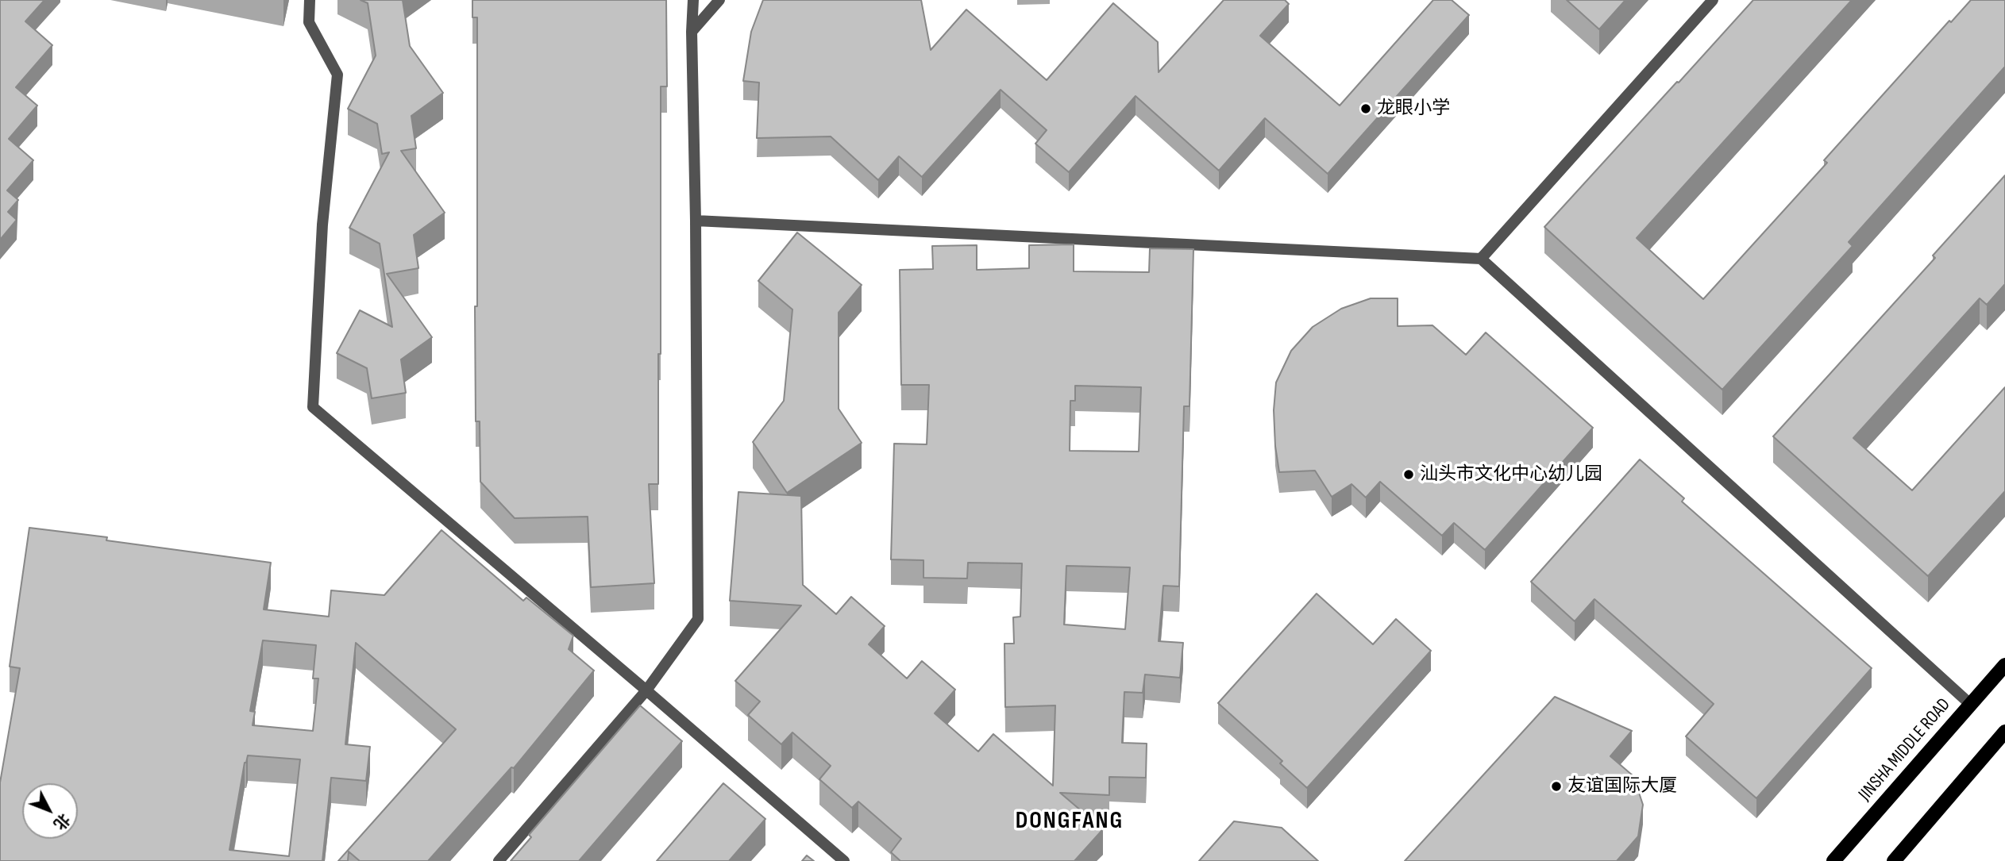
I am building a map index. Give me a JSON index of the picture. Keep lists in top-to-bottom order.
{
  "streets": {
    "main road": ["JINSHA MIDDLE ROAD"]
  },
  "districts": ["DONGFANG"],
  "places": ["龙眼小学", "汕头市文化中心幼儿园", "友谊国际大厦"],
  "north": "bottom right"
}
